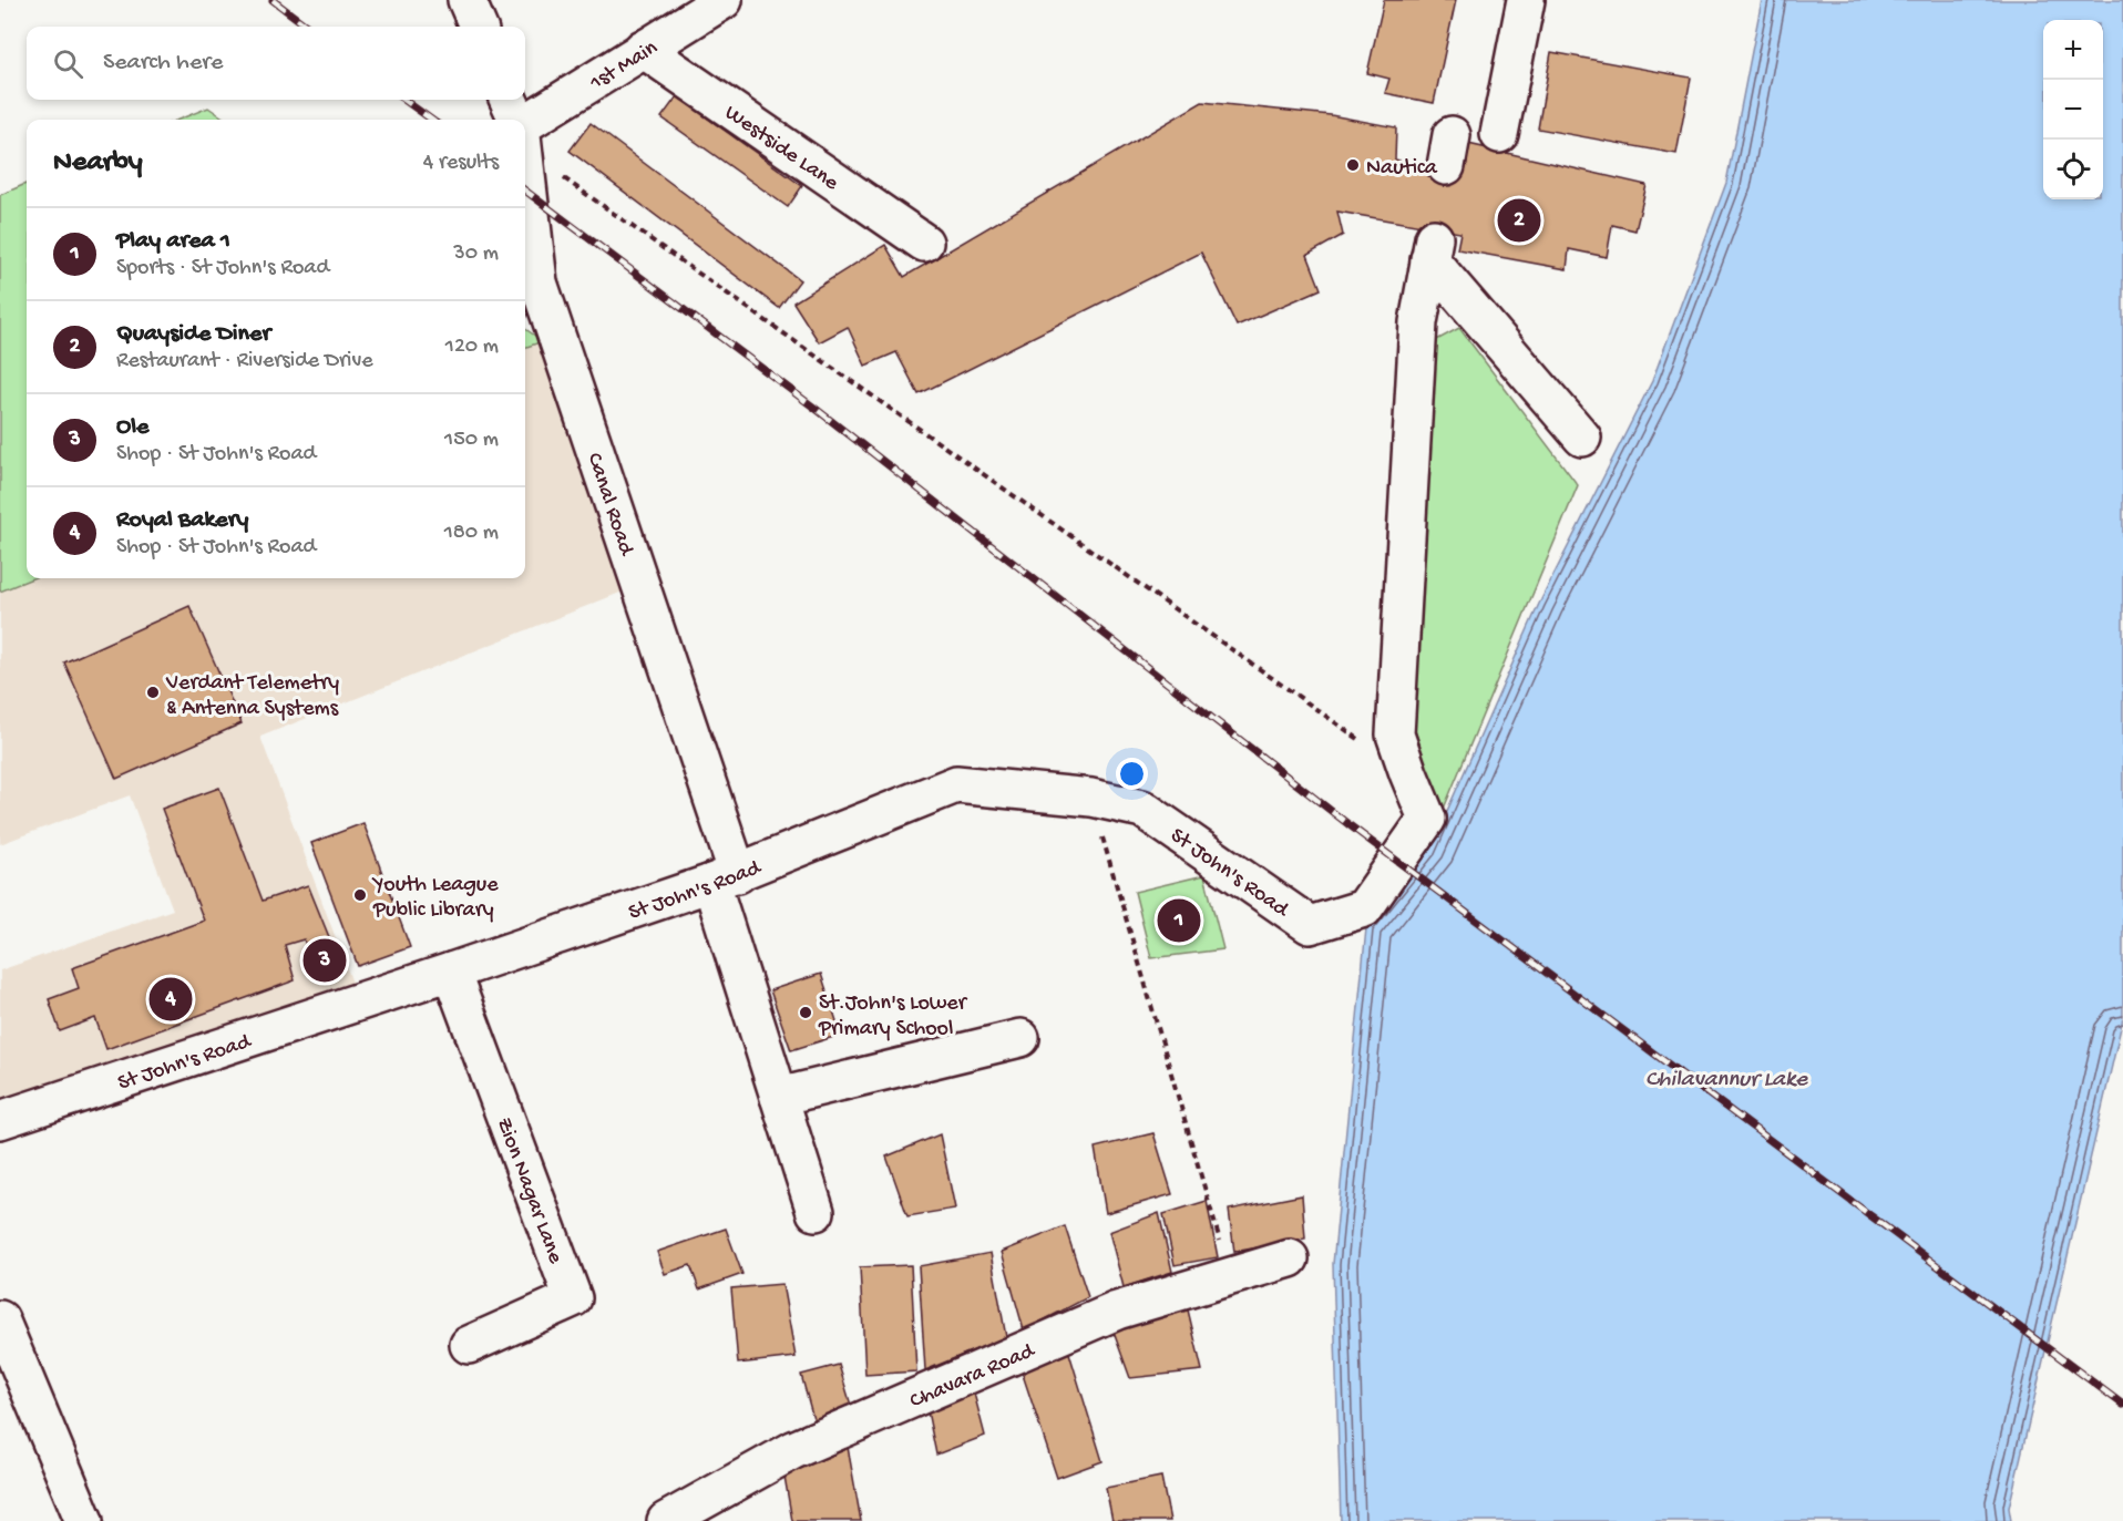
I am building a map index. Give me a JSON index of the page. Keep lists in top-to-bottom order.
{
  "streets": {
    "street": [
      "1st Main",
      "Westside Lane",
      "Canal Road",
      "St John's Road",
      "Zion Nagar Lane",
      "Chavara Road"
    ]
  },
  "crossings": [
    ["1st Main", "Westside Lane"],
    ["Canal Road", "St John's Road"],
    ["St John's Road", "Zion Nagar Lane"]
  ],
  "water": ["Chilavannur Lake"],
  "places": [
    "Nautica",
    "Verdant Telemetry & Antenna Systems",
    "Youth League Public Library",
    "St.John's Lower Primary School"
  ],
  "page": {
    "map_buttons": ["+", "−"],
    "search": "Search here",
    "heading": ["Nearby", "4 results"],
    "pins": [
      "2",
      "1",
      "3",
      "4"
    ],
    "list": [
      {
        "mark": "1",
        "name": "Play area 1",
        "note": "Sports · St John's Road",
        "value": "30 m"
      },
      {
        "mark": "2",
        "name": "Quayside Diner",
        "note": "Restaurant · Riverside Drive",
        "value": "120 m"
      },
      {
        "mark": "3",
        "name": "Ole",
        "note": "Shop · St John's Road",
        "value": "150 m"
      },
      {
        "mark": "4",
        "name": "Royal Bakery",
        "note": "Shop · St John's Road",
        "value": "180 m"
      }
    ]
  }
}
